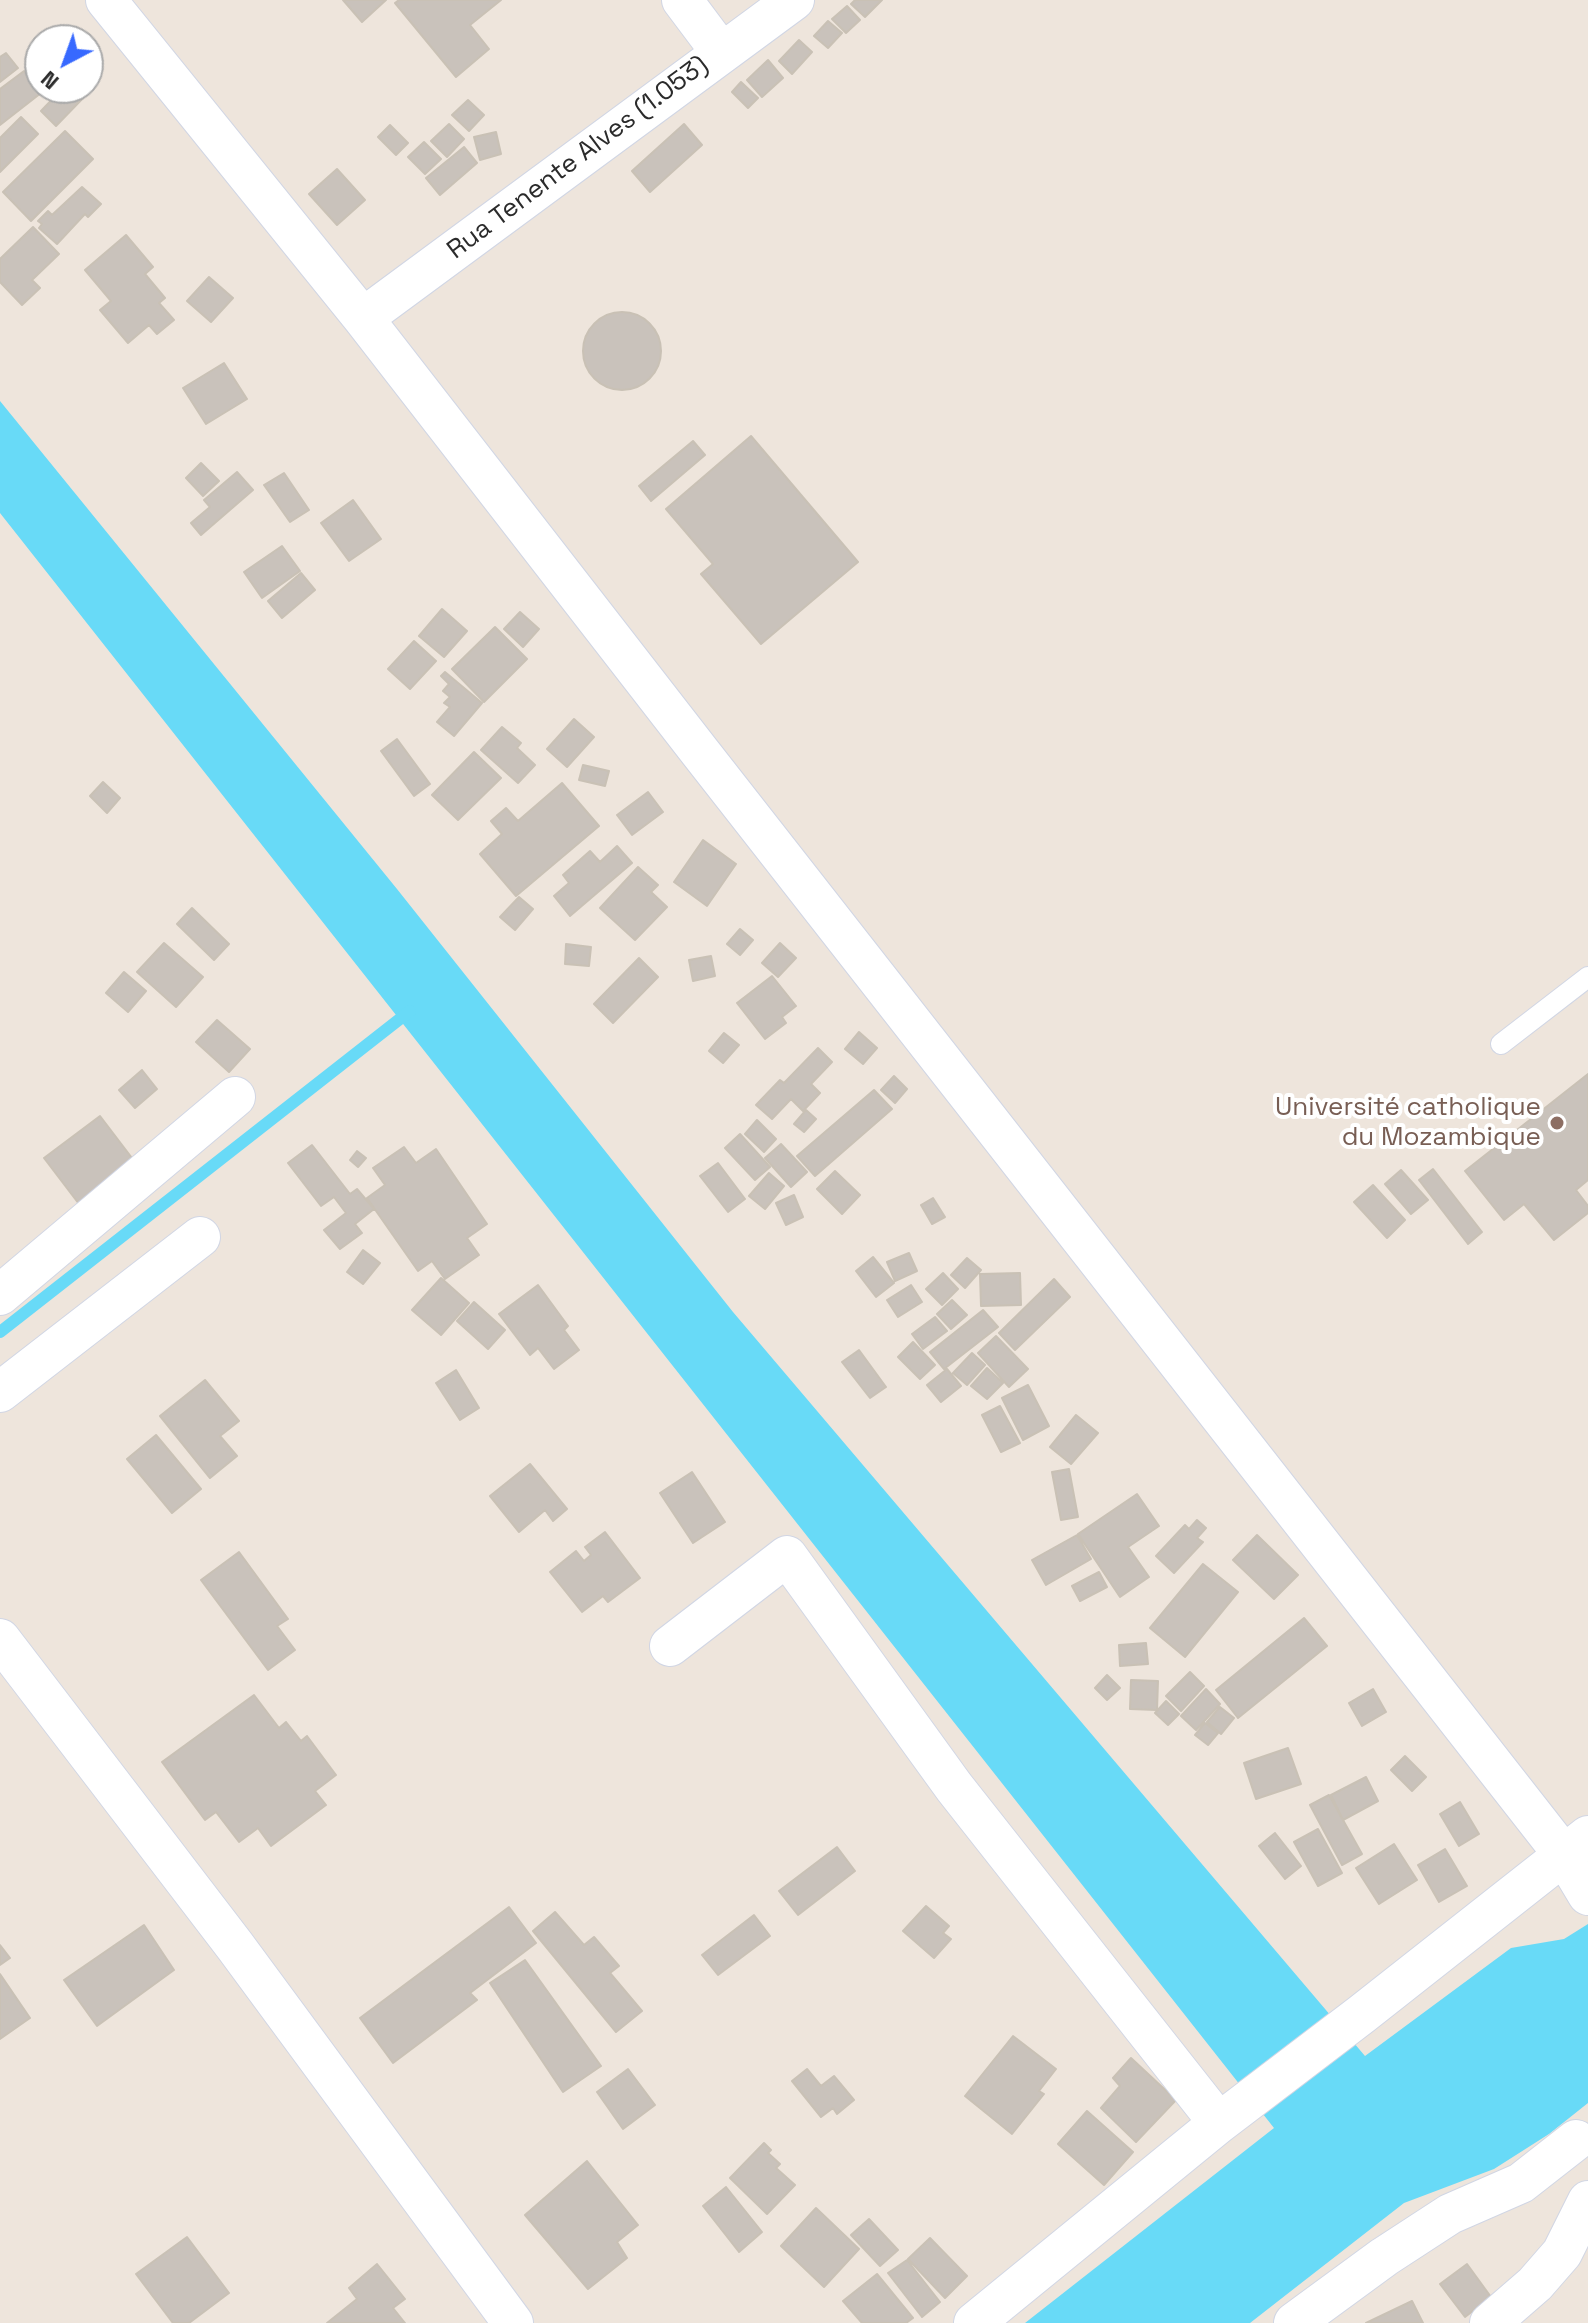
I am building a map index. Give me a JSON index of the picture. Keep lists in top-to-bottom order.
{
  "streets": {
    "street": ["Rua Tenente Alves (1.053)"]
  },
  "places": ["Université catholique du Mozambique"],
  "north": "bottom left"
}
